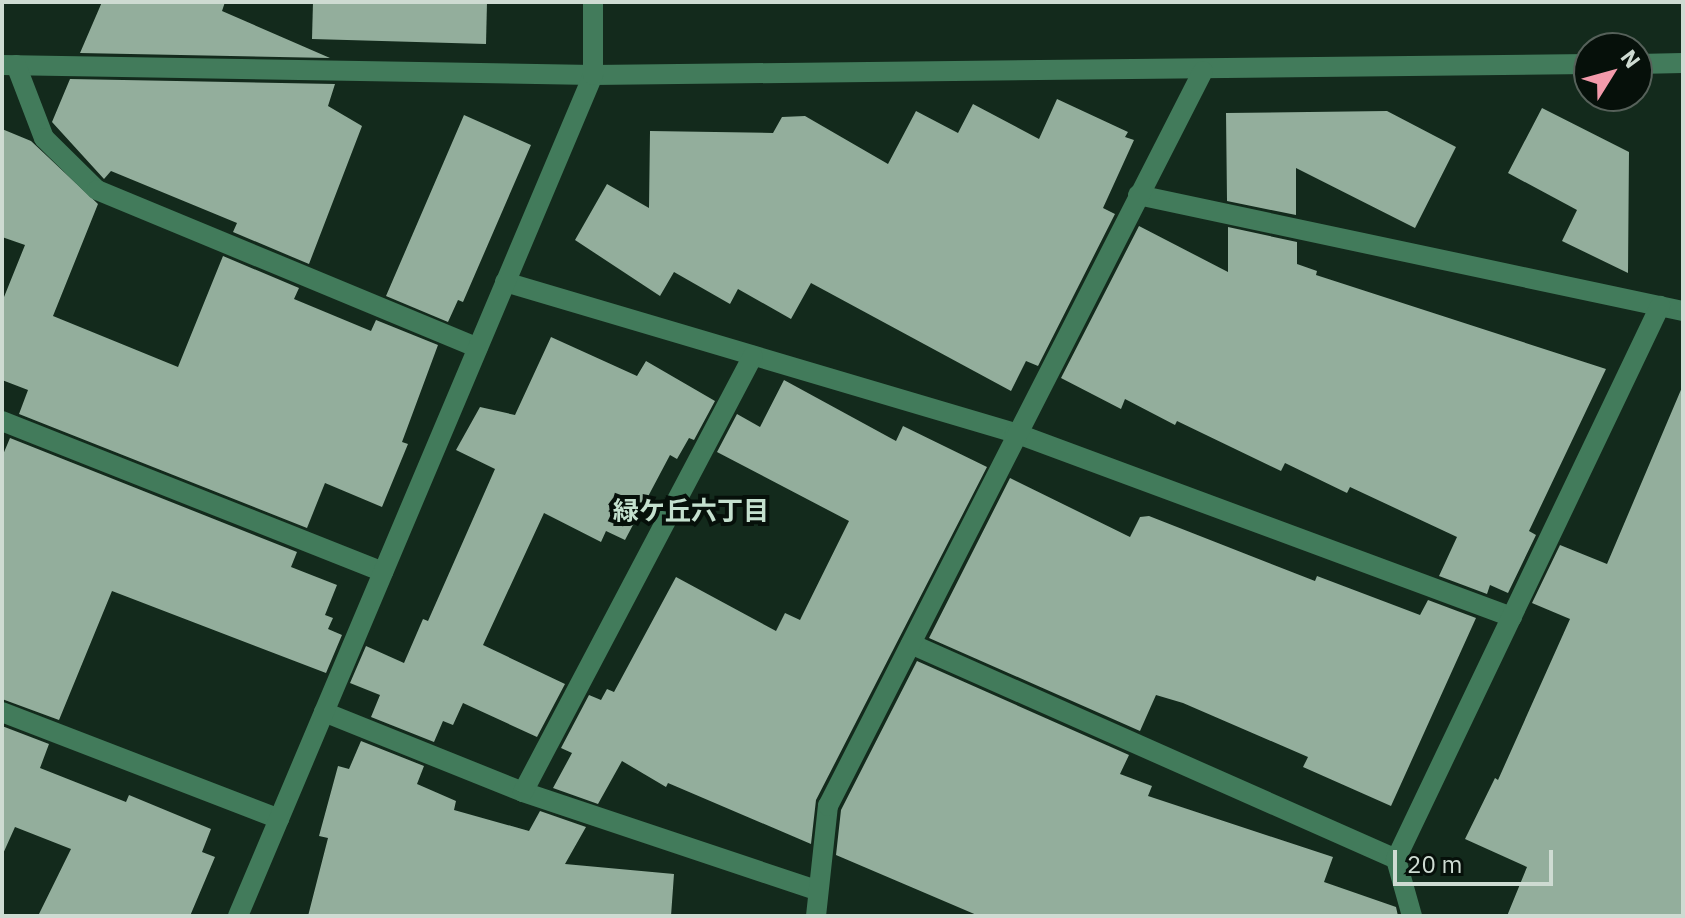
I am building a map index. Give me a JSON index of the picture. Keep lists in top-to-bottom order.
{
  "districts": ["緑ケ丘六丁目"],
  "scale_bar": "20 m",
  "north": "top right"
}
